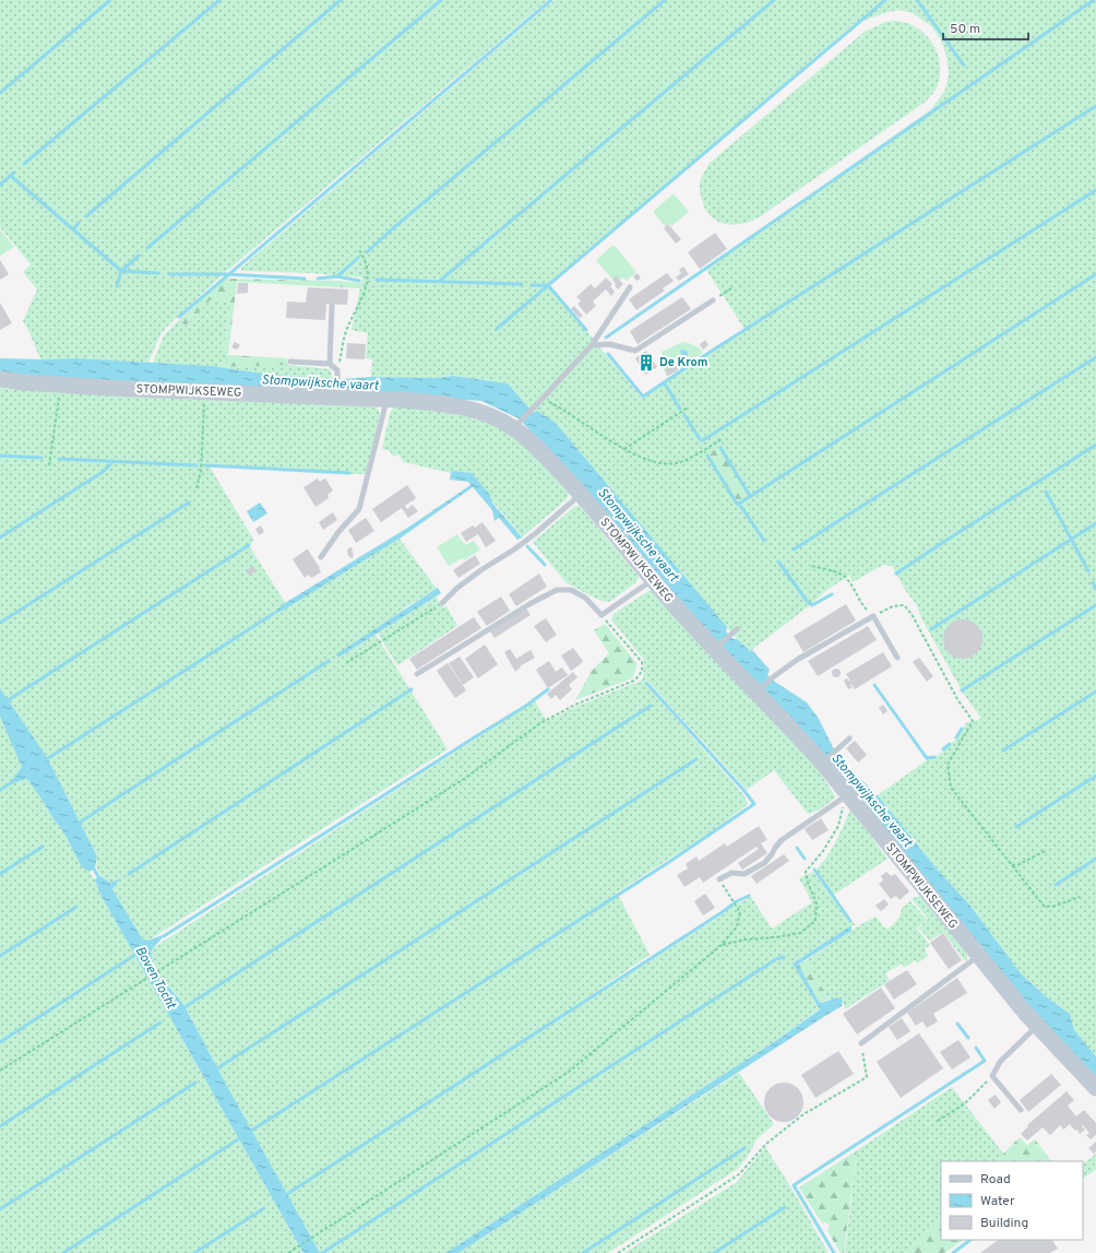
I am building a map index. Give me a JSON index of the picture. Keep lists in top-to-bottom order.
{
  "streets": {
    "street": ["STOMPWIJKSEWEG"]
  },
  "water": ["Stompwijksche vaart", "Boven Tocht"],
  "places": {
    "building": ["De Krom"]
  },
  "legend": ["Road", "Water", "Building"],
  "scale_bar": "50 m"
}
